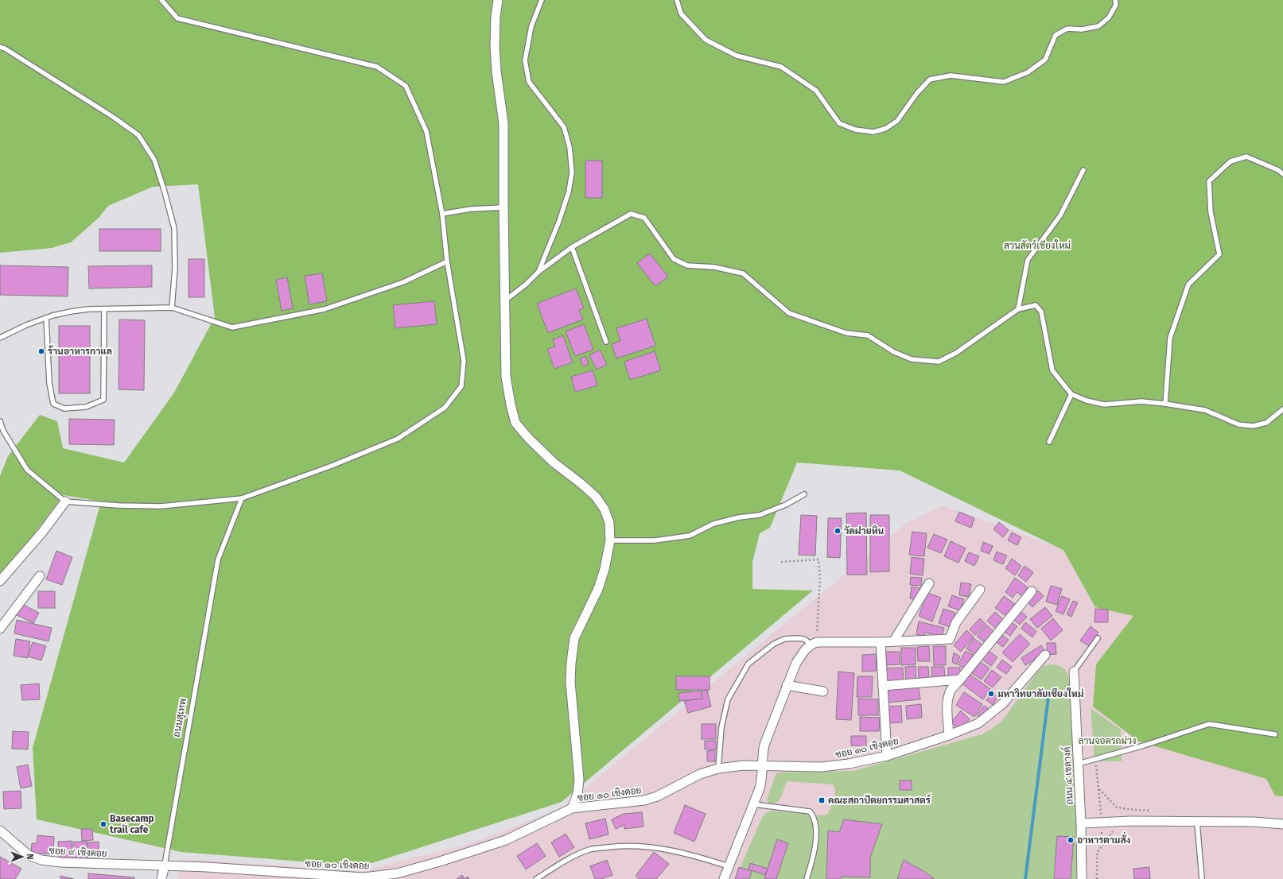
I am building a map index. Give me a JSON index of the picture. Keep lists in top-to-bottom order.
{
  "streets": {
    "street": [
      "ถนนสุเทพ",
      "ซอย ๑๐ เชิงดอย",
      "ถนน ๔ เขลางค์",
      "ซอย ๙ เชิงดอย"
    ]
  },
  "crossings": [
    ["ถนนสุเทพ", "ซอย ๑๐ เชิงดอย"],
    ["ถนนสุเทพ", "ซอย ๙ เชิงดอย"],
    ["ซอย ๑๐ เชิงดอย", "ซอย ๙ เชิงดอย"]
  ],
  "parks": ["สวนสัตว์เชียงใหม่", "ลานจอดรถม่วง"],
  "places": {
    "other": [
      "ร้านอาหารกาแล",
      "วัดฝายหิน",
      "มหาวิทยาลัยเชียงใหม่",
      "Basecamp trail cafe",
      "อาหารตามสั่ง"
    ],
    "transit": ["คณะสถาปัตยกรรมศาสตร์"]
  },
  "north": "right"
}
